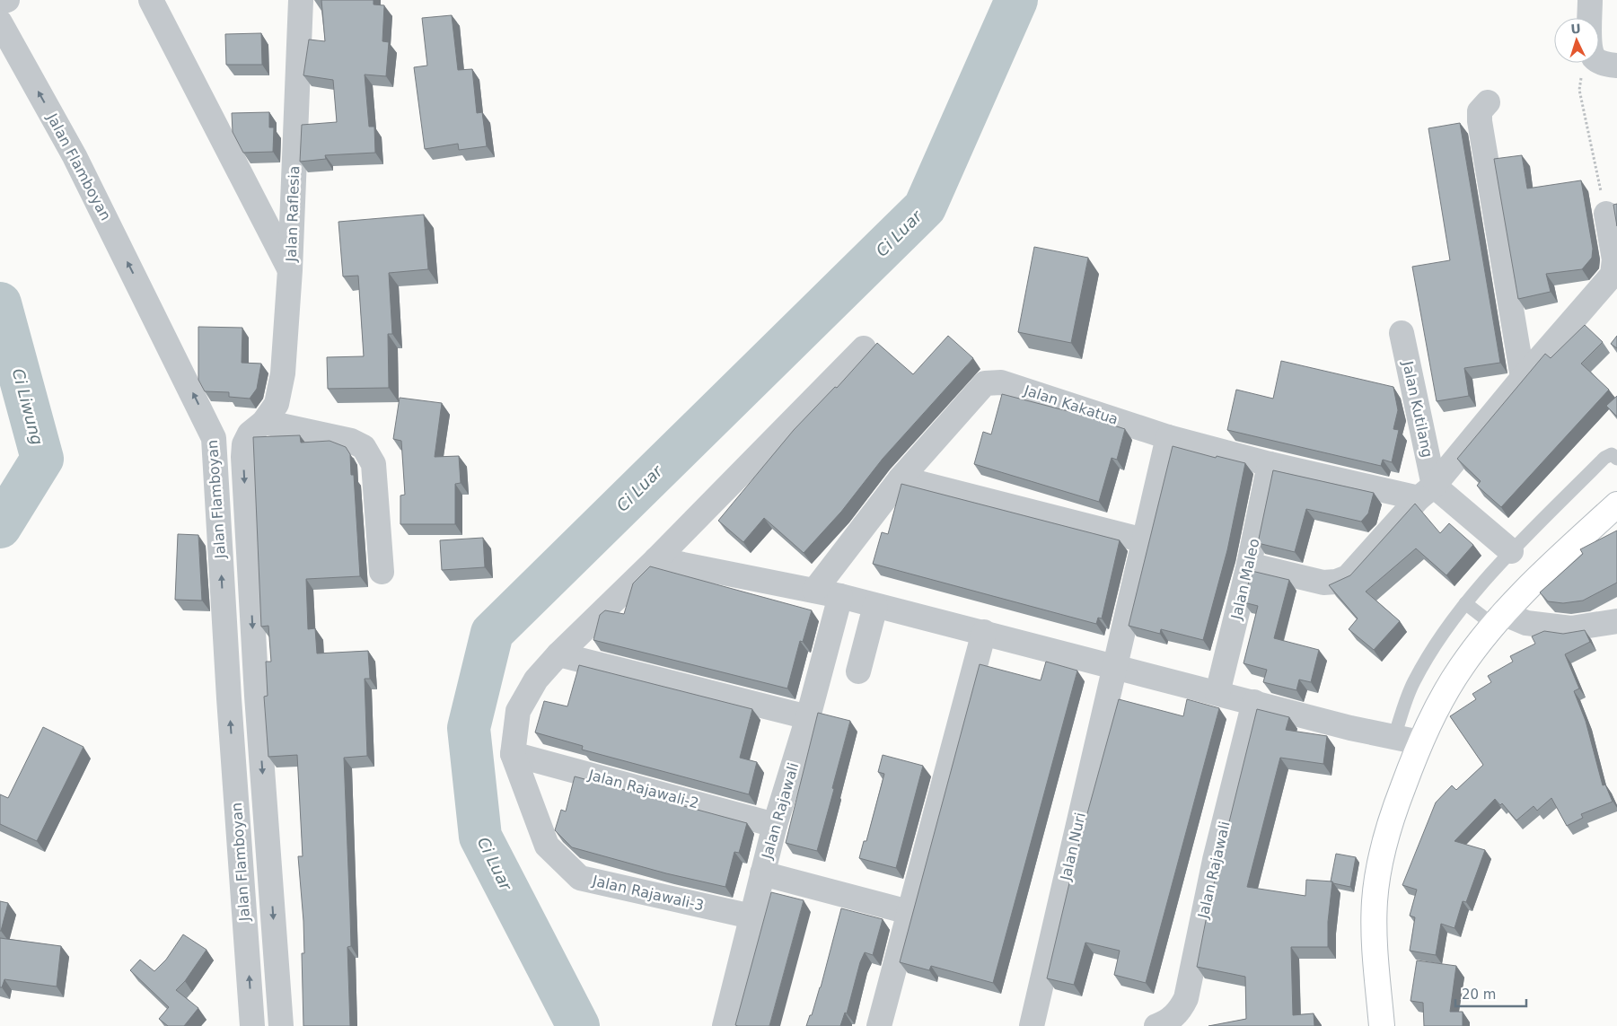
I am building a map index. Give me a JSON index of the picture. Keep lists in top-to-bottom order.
{
  "streets": {
    "street": [
      "Jalan Flamboyan",
      "Jalan Raflesia",
      "Jalan Kakatua",
      "Jalan Kutilang",
      "Jalan Maleo",
      "Jalan Rajawali-2",
      "Jalan Rajawali",
      "Jalan Nuri",
      "Jalan Rajawali-3"
    ]
  },
  "crossings": [
    ["Jalan Kakatua", "Jalan Kutilang"],
    ["Jalan Kakatua", "Jalan Maleo"],
    ["Jalan Kakatua", "Jalan Nuri"],
    ["Jalan Rajawali-2", "Jalan Rajawali"],
    ["Jalan Rajawali-2", "Jalan Rajawali-3"],
    ["Jalan Rajawali", "Jalan Rajawali-3"]
  ],
  "one_way": ["Jalan Flamboyan", "Jalan Raflesia"],
  "water": ["Ci Luar", "Ci Liwung"],
  "scale_bar": "20 m",
  "north": "top"
}
